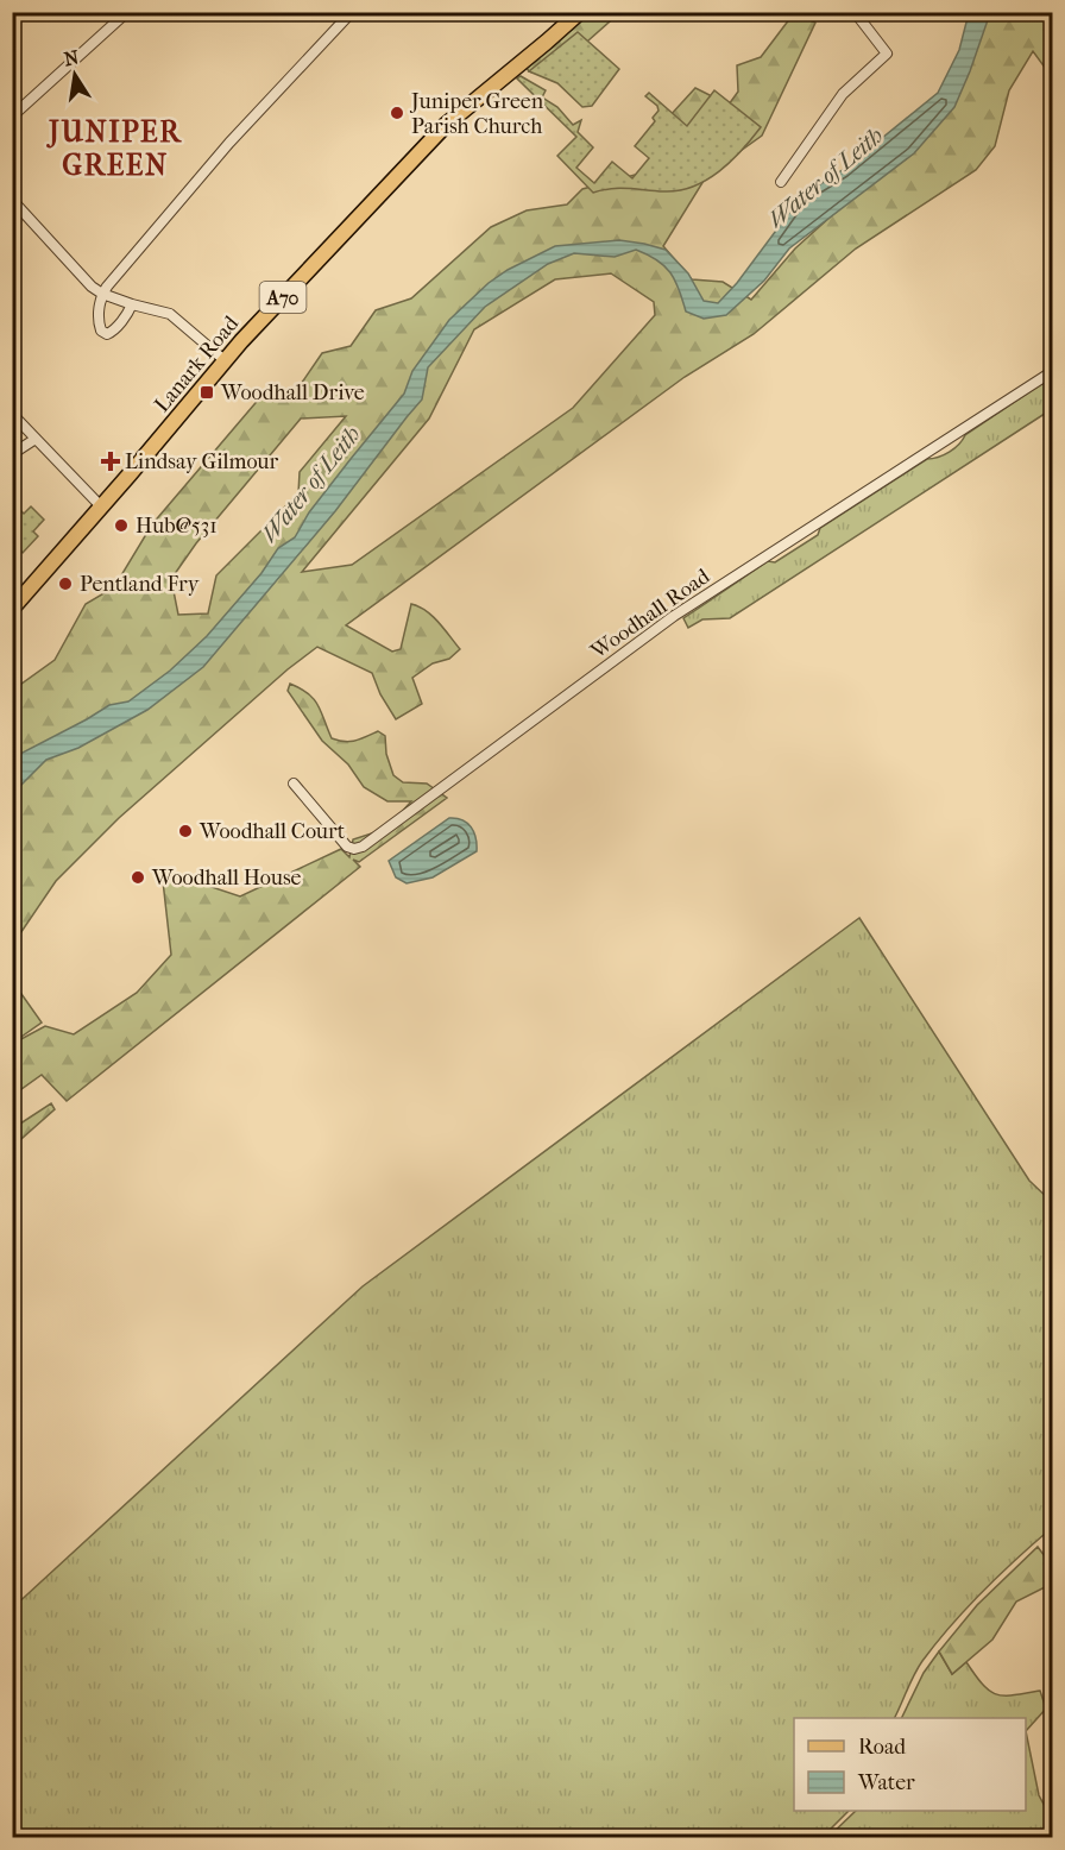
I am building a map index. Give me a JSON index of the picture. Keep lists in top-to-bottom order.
{
  "streets": {
    "main road": ["A70", "Lanark Road"],
    "street": ["Woodhall Road"]
  },
  "districts": ["JUNIPER GREEN"],
  "water": ["Water of Leith"],
  "places": {
    "other": [
      "Juniper Green Parish Church",
      "Hub@531",
      "Pentland Fry",
      "Woodhall Court",
      "Woodhall House"
    ],
    "transit": ["Woodhall Drive"],
    "health": ["Lindsay Gilmour"]
  },
  "legend": ["Road", "Water"],
  "north": "top"
}
